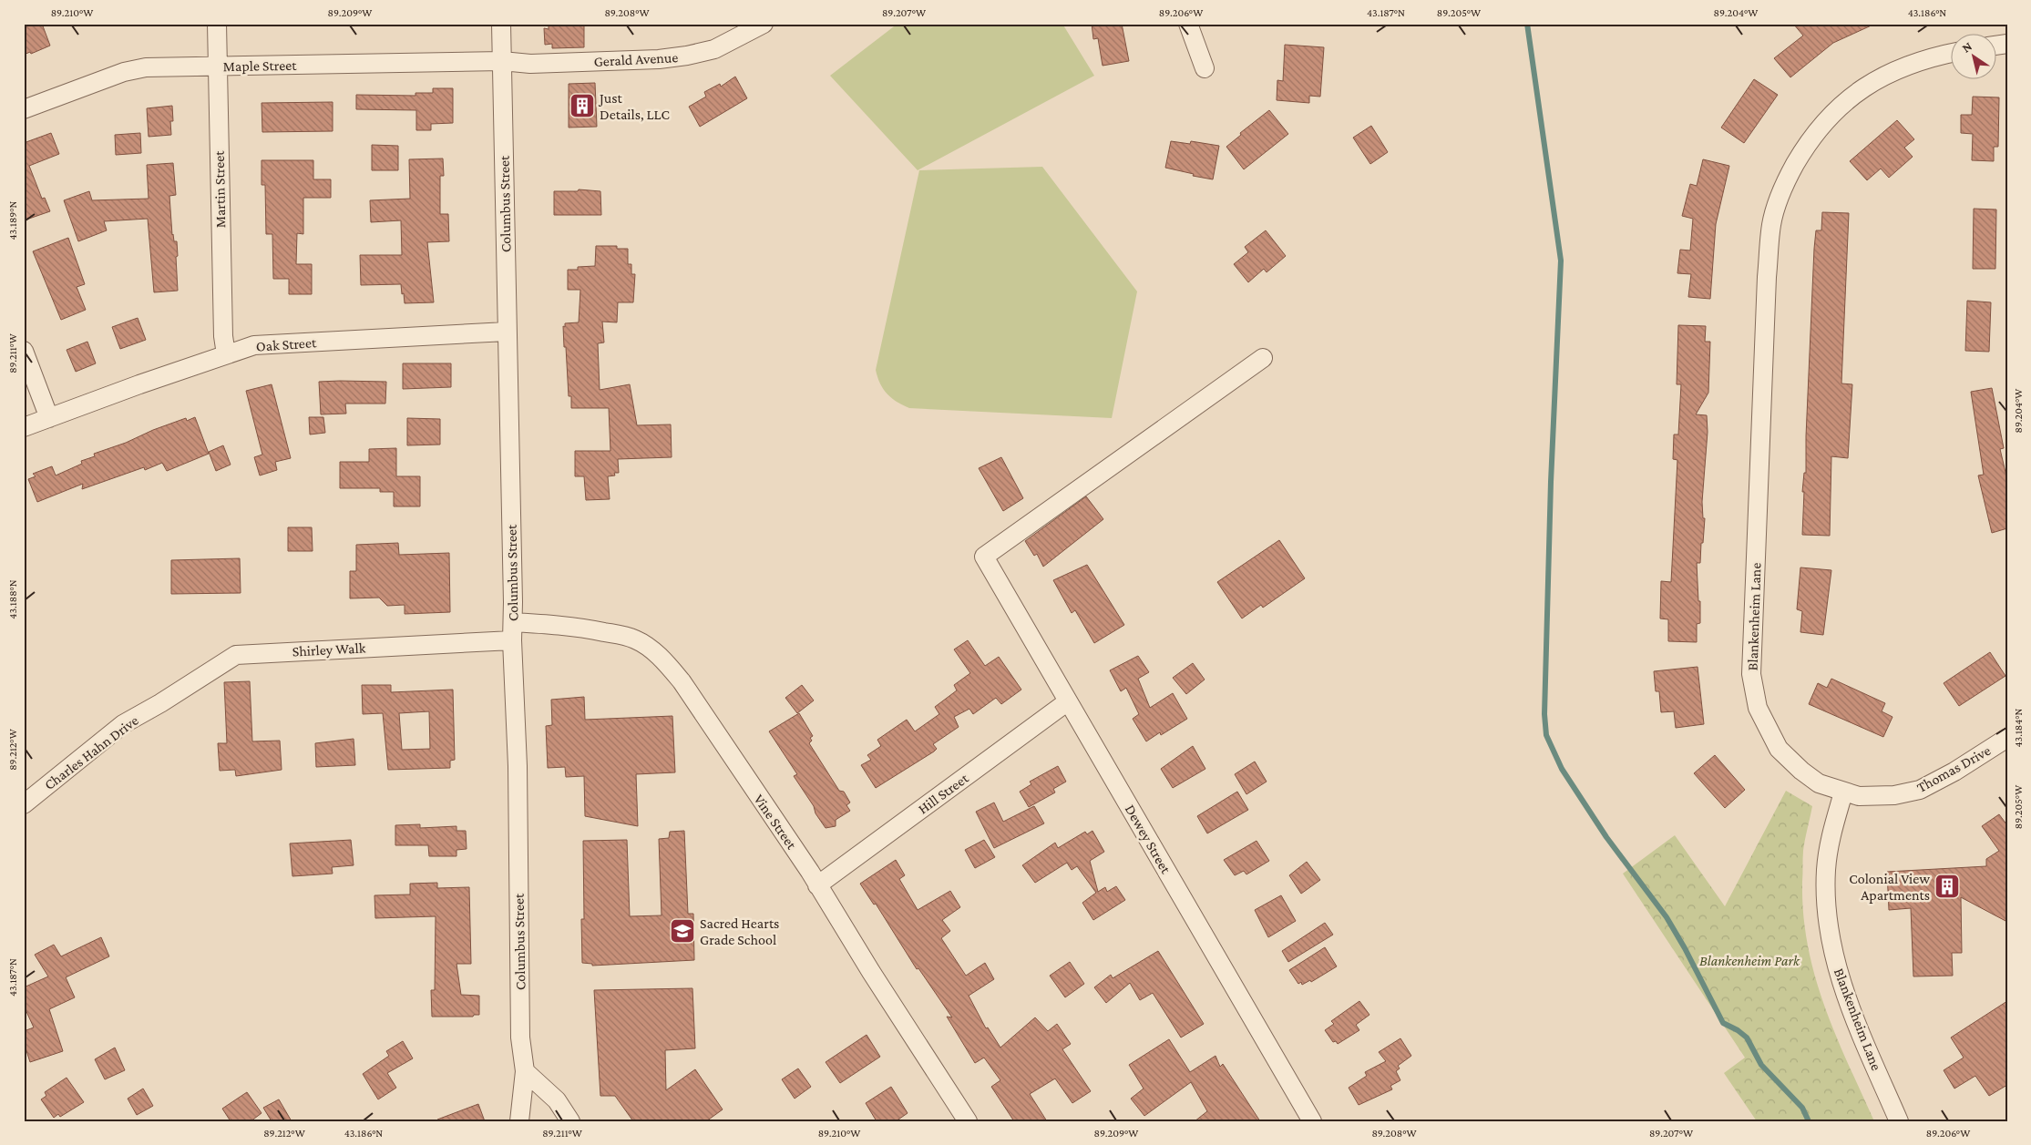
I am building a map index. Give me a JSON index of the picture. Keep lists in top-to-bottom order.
{
  "streets": {
    "street": [
      "Gerald Avenue",
      "Maple Street",
      "Martin Street",
      "Columbus Street",
      "Oak Street",
      "Blankenheim Lane",
      "Shirley Walk",
      "Charles Hahn Drive",
      "Thomas Drive",
      "Hill Street",
      "Vine Street",
      "Dewey Street"
    ]
  },
  "crossings": [
    ["Gerald Avenue", "Maple Street"],
    ["Gerald Avenue", "Columbus Street"],
    ["Maple Street", "Martin Street"],
    ["Maple Street", "Columbus Street"],
    ["Martin Street", "Oak Street"],
    ["Columbus Street", "Oak Street"],
    ["Columbus Street", "Shirley Walk"],
    ["Columbus Street", "Vine Street"],
    ["Blankenheim Lane", "Thomas Drive"],
    ["Shirley Walk", "Charles Hahn Drive"],
    ["Shirley Walk", "Vine Street"],
    ["Hill Street", "Vine Street"],
    ["Hill Street", "Dewey Street"]
  ],
  "parks": ["Blankenheim Park"],
  "places": {
    "building": ["Just Details, LLC", "Colonial View Apartments"],
    "school or university": ["Sacred Hearts Grade School"]
  },
  "north": "top left",
  "coordinates": [
    "89.210°W",
    "89.209°W",
    "89.208°W",
    "89.207°W",
    "89.206°W",
    "43.187°N",
    "89.205°W",
    "89.204°W",
    "43.186°N",
    "43.189°N",
    "89.211°W",
    "43.188°N",
    "43.184°N",
    "89.212°W"
  ]
}
